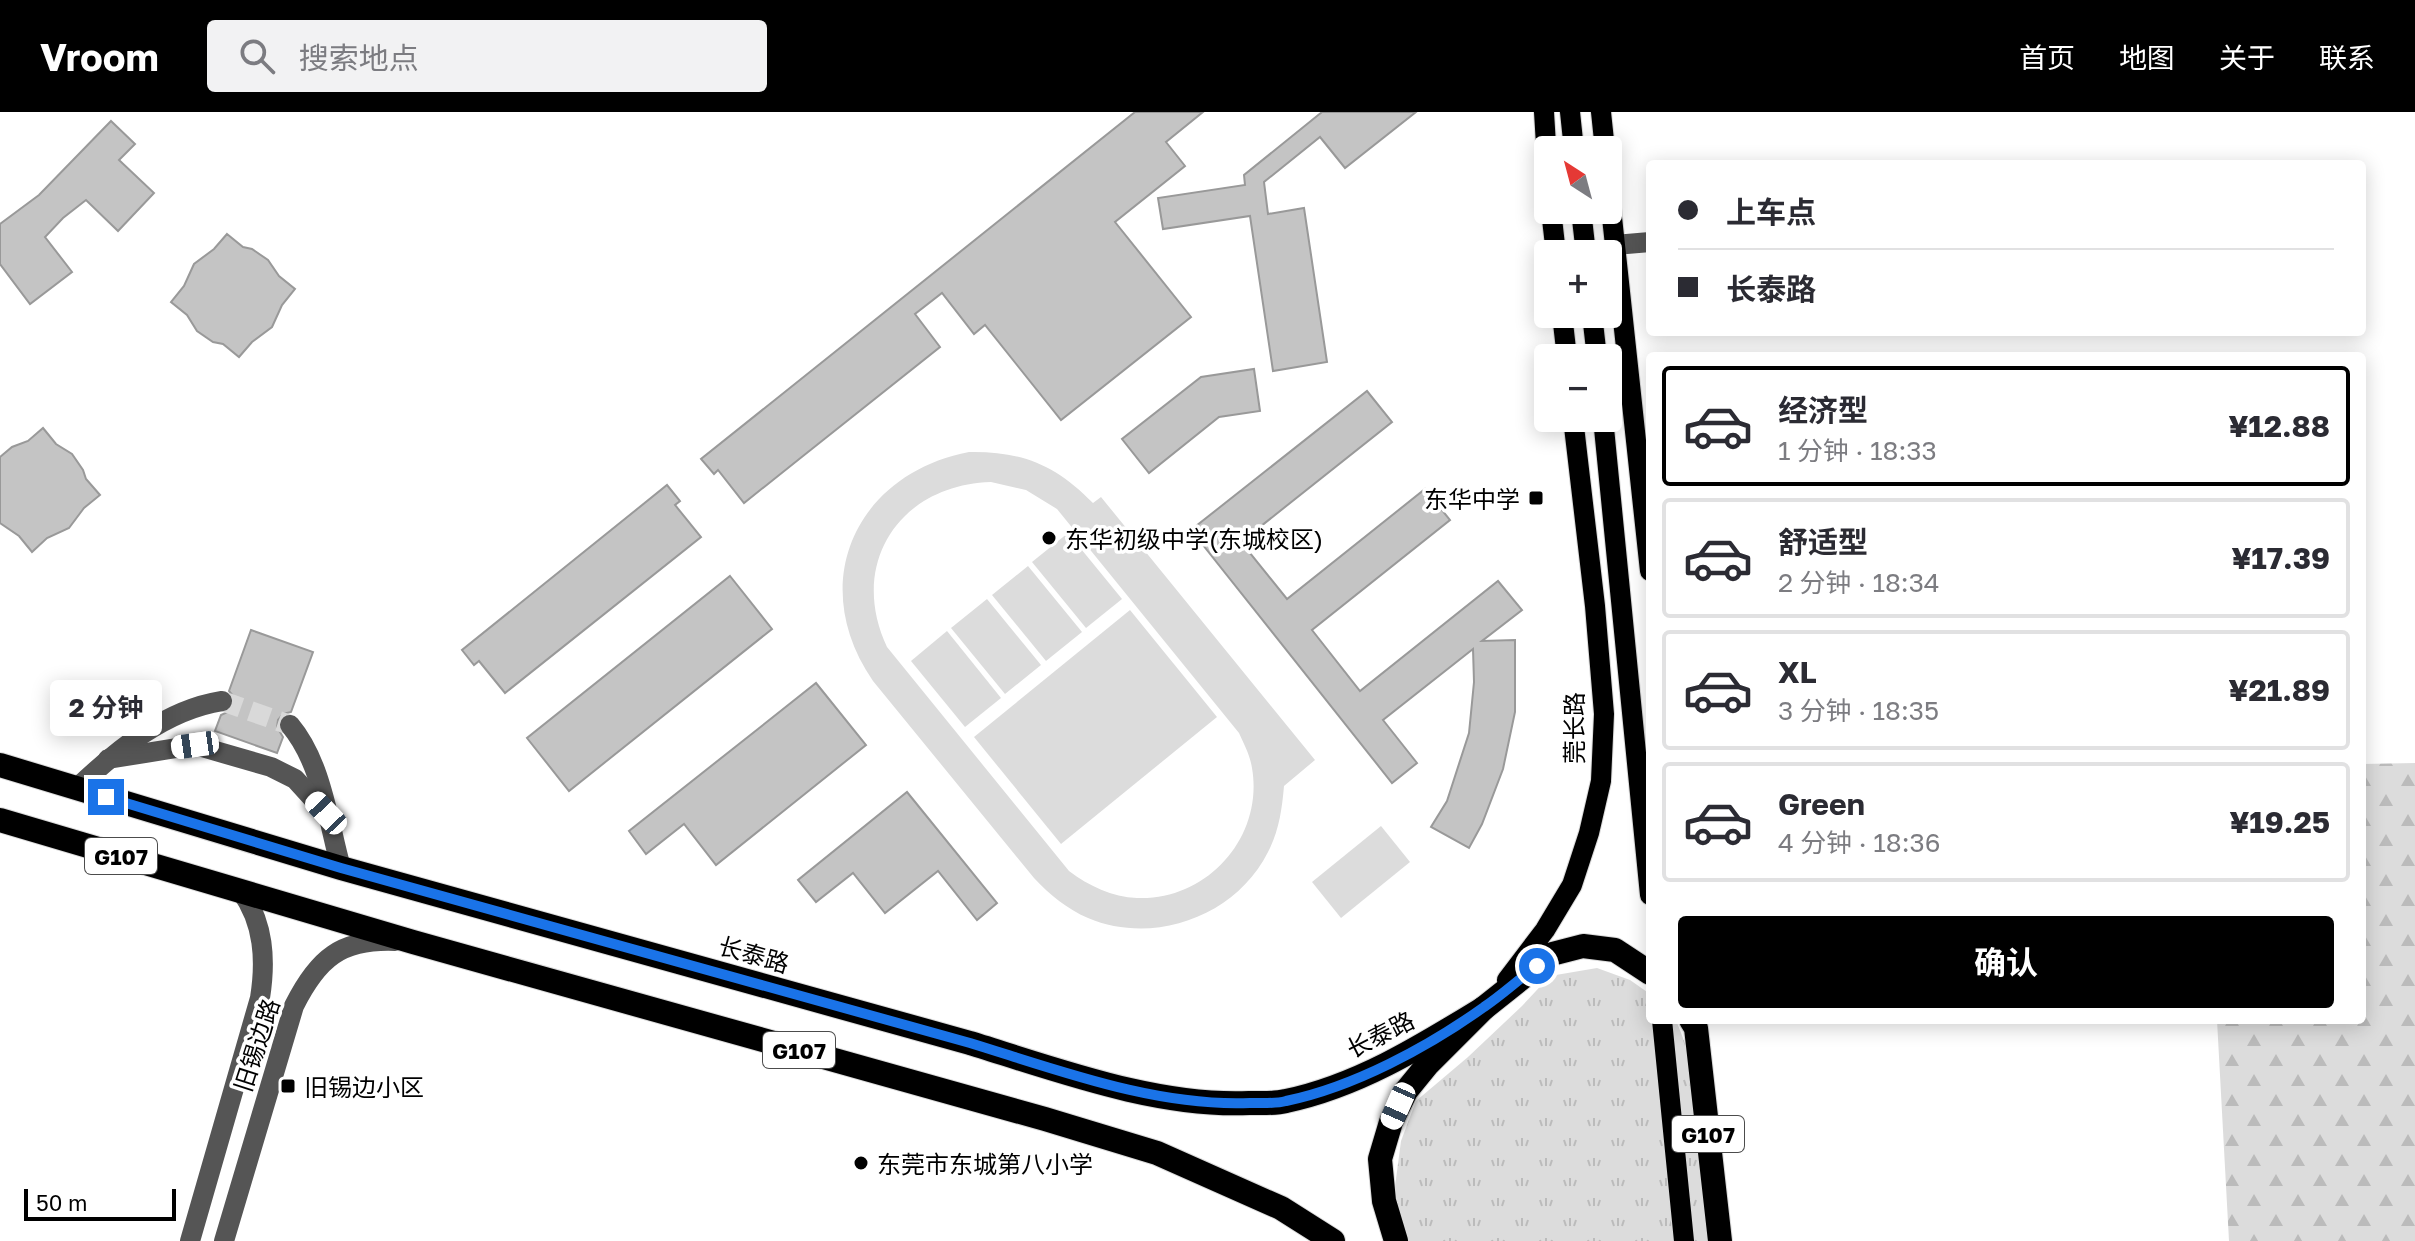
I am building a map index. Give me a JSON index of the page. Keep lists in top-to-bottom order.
{
  "streets": {
    "highway": ["G107", "长泰路"],
    "main road": ["莞长路"],
    "street": ["旧锡边路"]
  },
  "crossings": [
    ["莞长路", "G107"],
    ["莞长路", "长泰路"],
    ["G107", "长泰路"],
    ["G107", "旧锡边路"]
  ],
  "places": {
    "transit": ["东华中学", "旧锡边小区"],
    "other": ["东华初级中学(东城校区)", "东莞市东城第八小学"]
  },
  "scale_bar": "50 m",
  "north": "top left",
  "page": {
    "header": "Vroom",
    "search": "搜索地点",
    "nav": [
      "首页",
      "地图",
      "关于",
      "联系"
    ],
    "map_buttons": ["+", "−"],
    "banner": ["上车点", "长泰路"],
    "list": [
      {
        "name": "经济型",
        "note": "1 分钟 · 18:33",
        "value": "¥12.88"
      },
      {
        "name": "舒适型",
        "note": "2 分钟 · 18:34",
        "value": "¥17.39"
      },
      {
        "name": "XL",
        "note": "3 分钟 · 18:35",
        "value": "¥21.89"
      },
      {
        "name": "Green",
        "note": "4 分钟 · 18:36",
        "value": "¥19.25"
      }
    ],
    "bubble": "2 分钟",
    "buttons": "确认",
    "scale": "50 m"
  }
}
